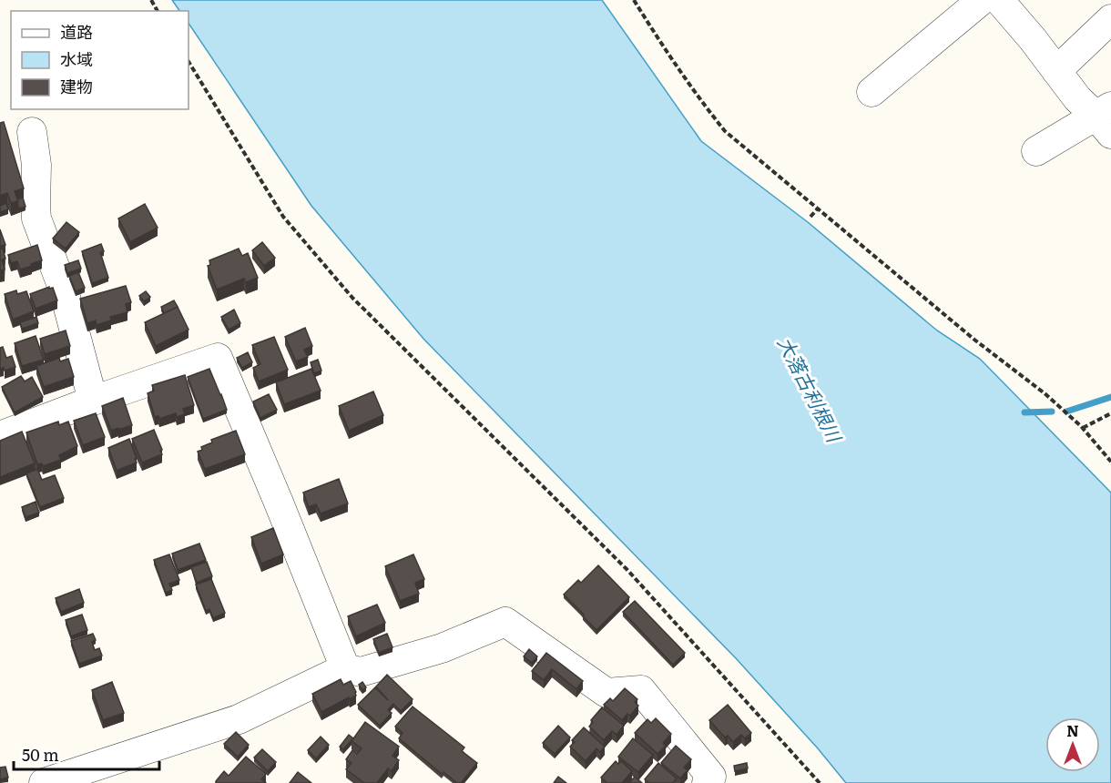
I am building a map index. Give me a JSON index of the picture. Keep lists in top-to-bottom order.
{
  "water": ["大落古利根川"],
  "legend": ["道路", "水域", "建物"],
  "scale_bar": "50 m",
  "north": "top"
}
